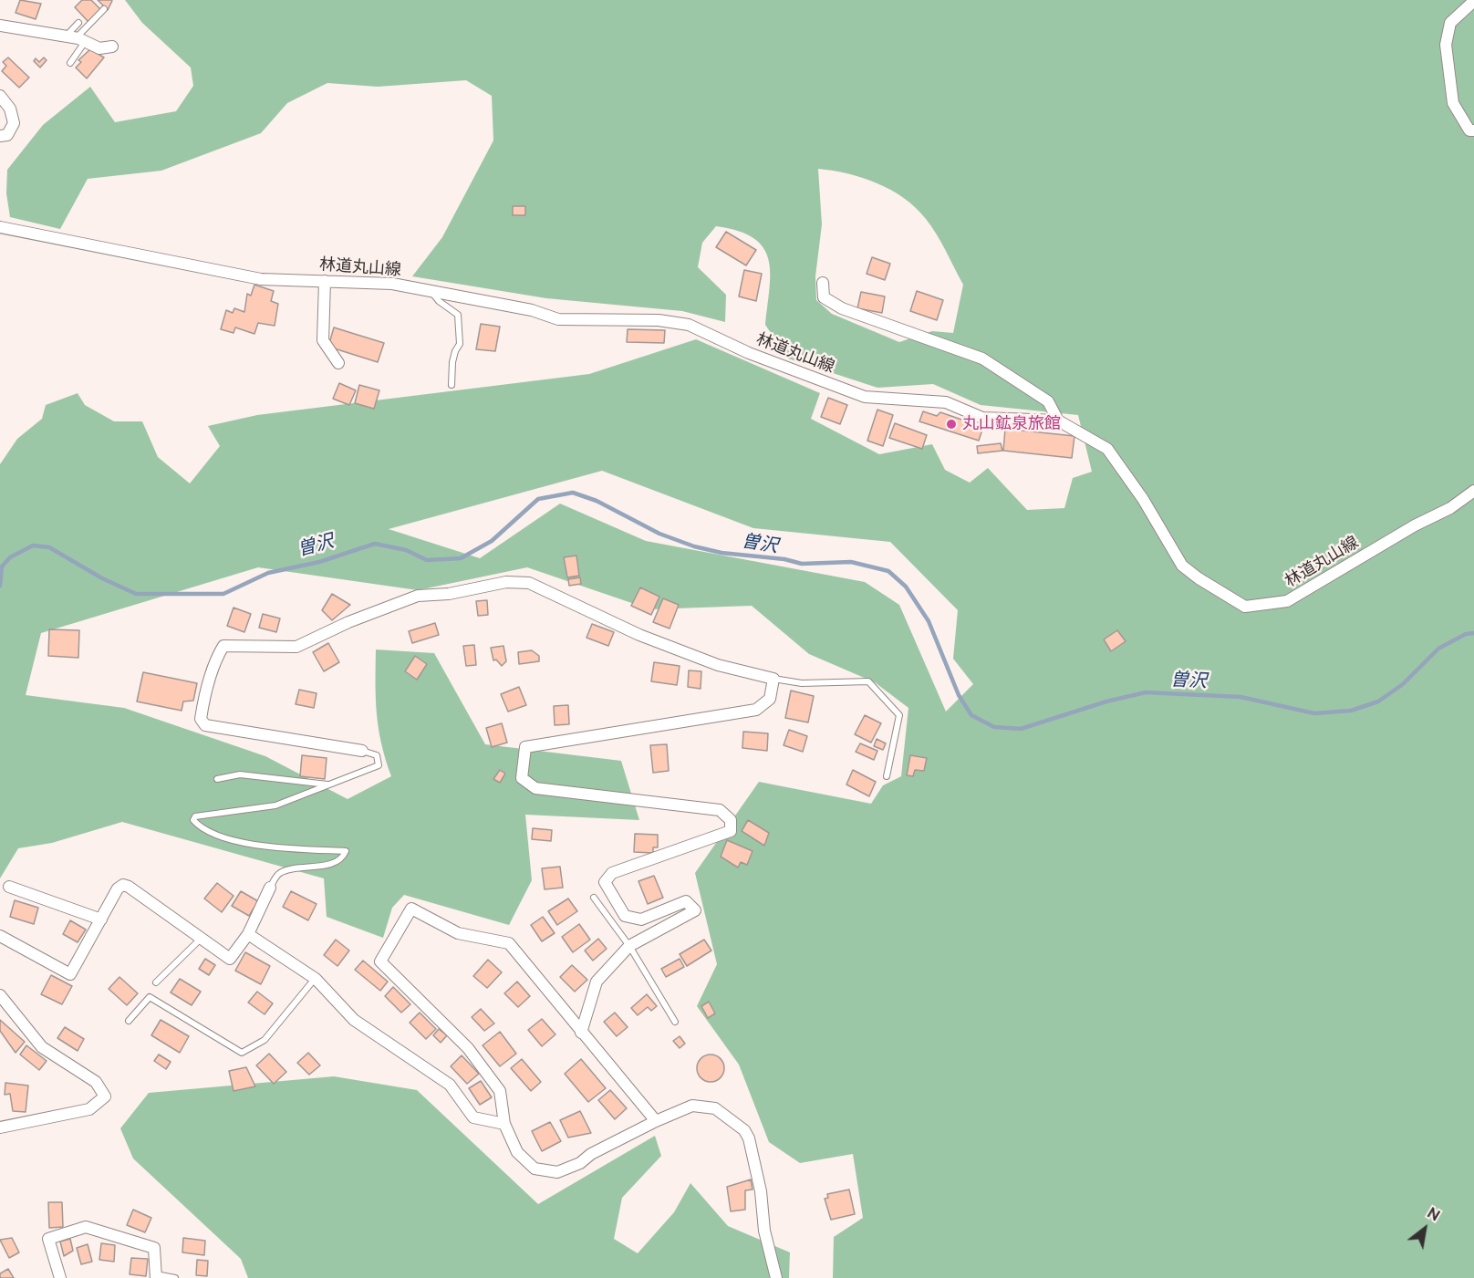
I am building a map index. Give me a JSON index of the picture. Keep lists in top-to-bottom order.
{
  "streets": {
    "street": ["林道丸山線"]
  },
  "water": ["曽沢"],
  "places": ["丸山鉱泉旅館"],
  "north": "top right"
}
